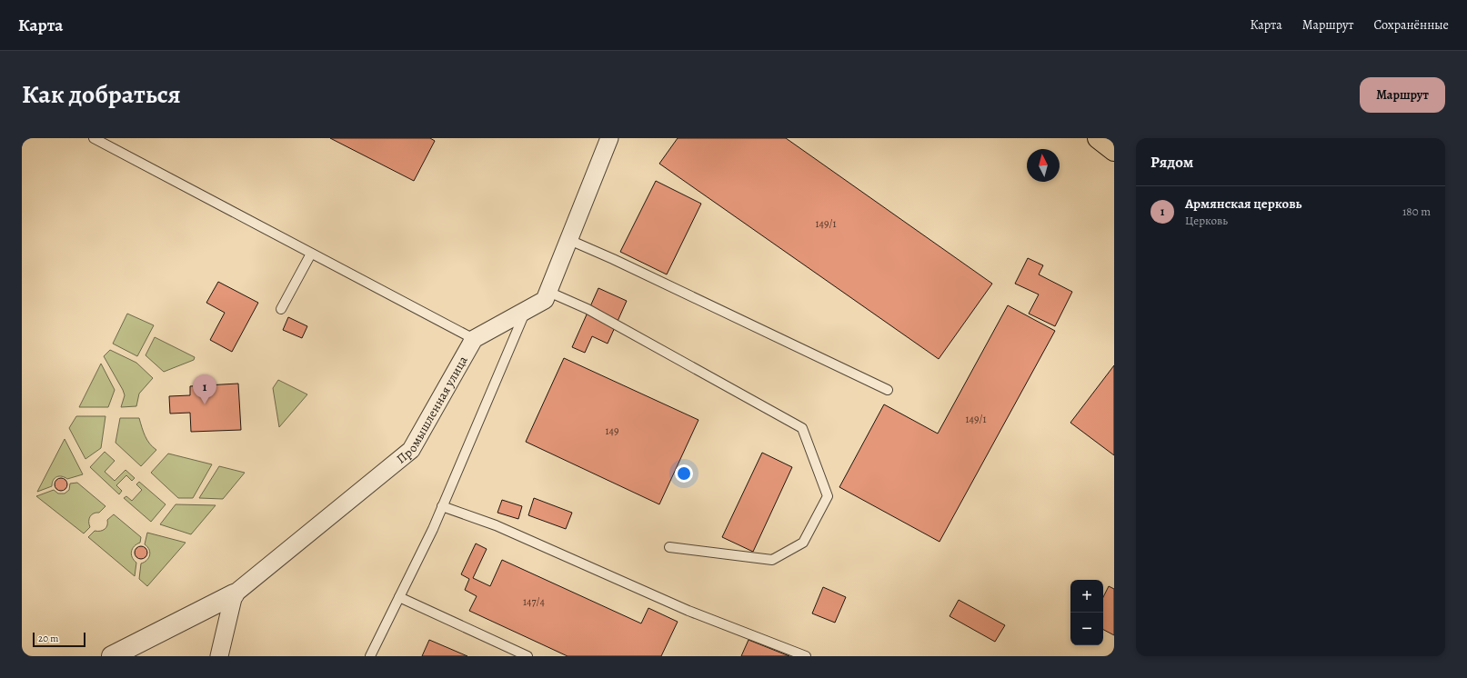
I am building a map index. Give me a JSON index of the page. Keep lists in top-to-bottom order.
{
  "streets": {
    "street": ["Промышленная улица"]
  },
  "house_numbers": [
    "149/1",
    "149/1",
    "149",
    "147/4"
  ],
  "scale_bar": "20 m",
  "north": "top",
  "page": {
    "header": "Карта",
    "nav": ["Карта", "Маршрут", "Сохранённые"],
    "title": "Как добраться",
    "buttons": "Маршрут",
    "heading": "Рядом",
    "list": [
      {
        "mark": "1",
        "name": "Армянская церковь",
        "note": "Церковь",
        "value": "180 m"
      }
    ],
    "pins": "1",
    "map_buttons": ["+", "−"],
    "scale": "20 m"
  }
}
